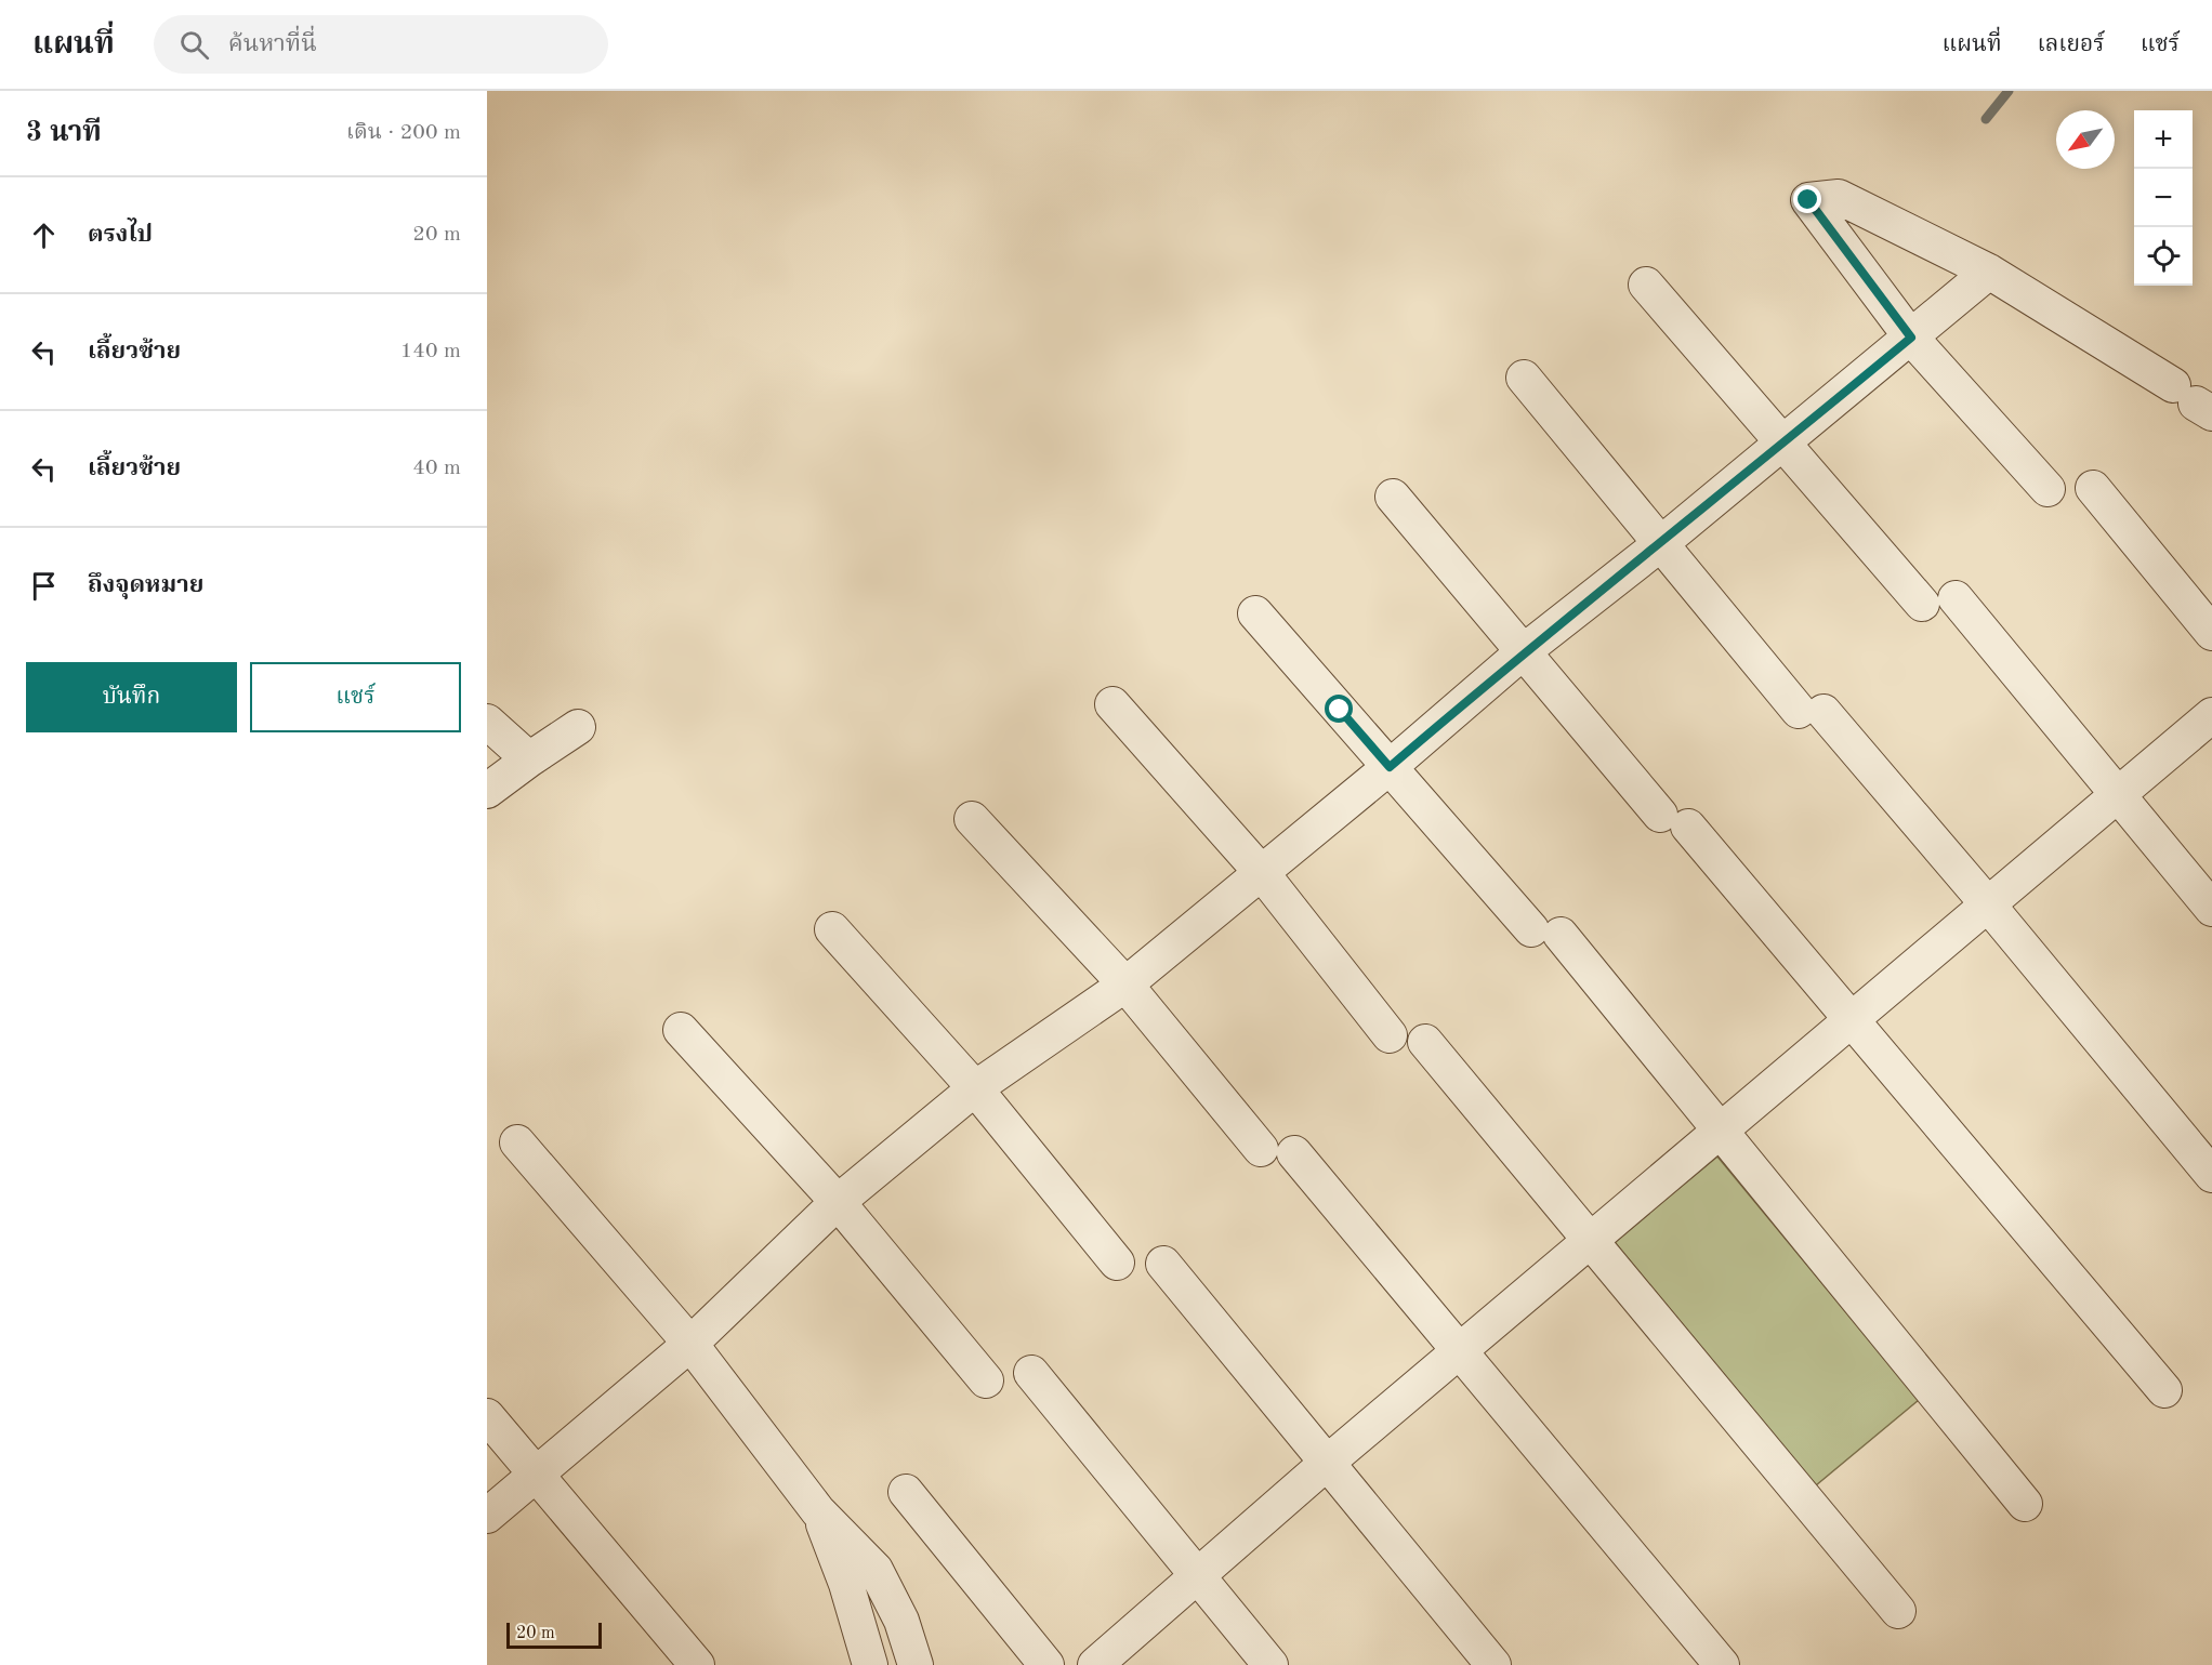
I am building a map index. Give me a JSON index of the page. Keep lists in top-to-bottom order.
{
  "scale_bar": "20 m",
  "north": "bottom left",
  "page": {
    "header": "แผนที่",
    "search": "ค้นหาที่นี่",
    "nav": ["แผนที่", "เลเยอร์", "แชร์"],
    "heading": ["3 นาที", "เดิน · 200 m"],
    "map_buttons": ["+", "−"],
    "list": [
      ["ตรงไป", "20 m"],
      ["เลี้ยวซ้าย", "140 m"],
      ["เลี้ยวซ้าย", "40 m"],
      "ถึงจุดหมาย"
    ],
    "buttons": ["บันทึก", "แชร์"],
    "scale": "20 m"
  }
}
